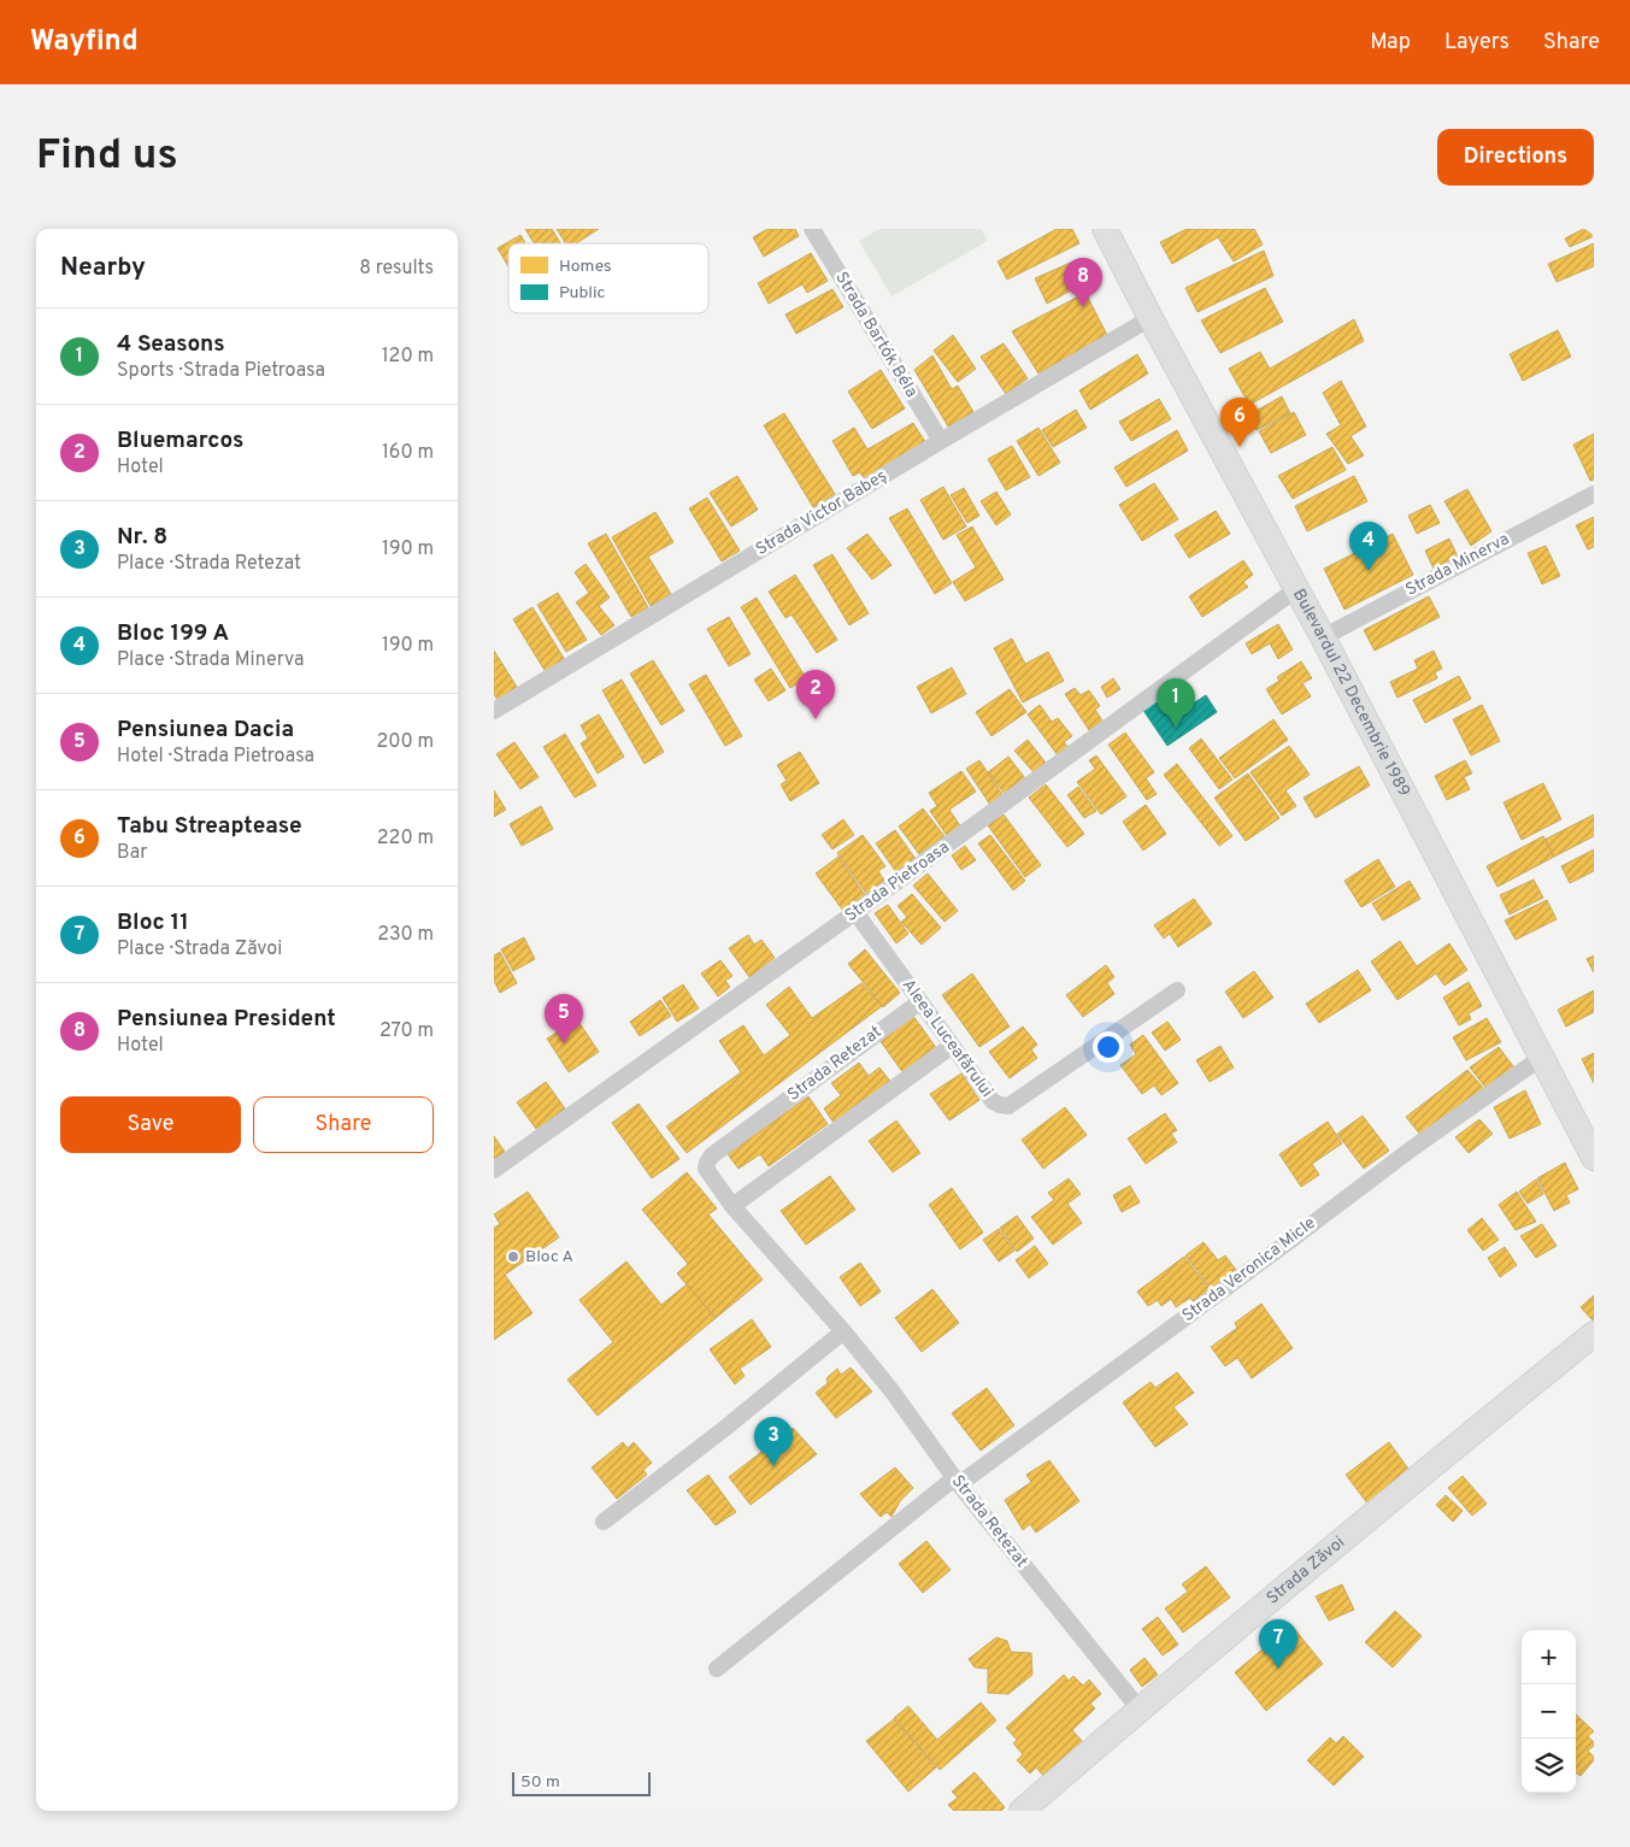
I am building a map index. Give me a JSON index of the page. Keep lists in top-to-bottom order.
{
  "streets": {
    "main road": ["Bulevardul 22 Decembrie 1989", "Strada Zăvoi"],
    "street": [
      "Strada Bartók Béla",
      "Strada Victor Babeș",
      "Strada Minerva",
      "Strada Pietroasa",
      "Aleea Luceafărului",
      "Strada Retezat",
      "Strada Veronica Micle"
    ]
  },
  "crossings": [
    ["Strada Bartók Béla", "Strada Victor Babeș"],
    ["Strada Victor Babeș", "Bulevardul 22 Decembrie 1989"],
    ["Strada Minerva", "Bulevardul 22 Decembrie 1989"],
    ["Bulevardul 22 Decembrie 1989", "Strada Pietroasa"],
    ["Bulevardul 22 Decembrie 1989", "Strada Veronica Micle"],
    ["Strada Pietroasa", "Aleea Luceafărului"],
    ["Aleea Luceafărului", "Strada Retezat"],
    ["Strada Retezat", "Strada Veronica Micle"],
    ["Strada Retezat", "Strada Zăvoi"]
  ],
  "places": ["Bloc A"],
  "legend": ["Homes", "Public"],
  "scale_bar": "50 m",
  "page": {
    "header": "Wayfind",
    "nav": ["Map", "Layers", "Share"],
    "buttons": [
      "Directions",
      ["Save", "Share"]
    ],
    "title": "Find us",
    "heading": ["Nearby", "8 results"],
    "pins": [
      "8",
      "6",
      "4",
      "2",
      "1",
      "5",
      "3",
      "7"
    ],
    "list": [
      {
        "mark": "1",
        "name": "4 Seasons",
        "note": "Sports · Strada Pietroasa",
        "value": "120 m"
      },
      {
        "mark": "2",
        "name": "Bluemarcos",
        "note": "Hotel",
        "value": "160 m"
      },
      {
        "mark": "3",
        "name": "Nr. 8",
        "note": "Place · Strada Retezat",
        "value": "190 m"
      },
      {
        "mark": "4",
        "name": "Bloc 199 A",
        "note": "Place · Strada Minerva",
        "value": "190 m"
      },
      {
        "mark": "5",
        "name": "Pensiunea Dacia",
        "note": "Hotel · Strada Pietroasa",
        "value": "200 m"
      },
      {
        "mark": "6",
        "name": "Tabu Streaptease",
        "note": "Bar",
        "value": "220 m"
      },
      {
        "mark": "7",
        "name": "Bloc 11",
        "note": "Place · Strada Zăvoi",
        "value": "230 m"
      },
      {
        "mark": "8",
        "name": "Pensiunea President",
        "note": "Hotel",
        "value": "270 m"
      }
    ],
    "map_buttons": ["+", "−"],
    "scale": "50 m"
  }
}
